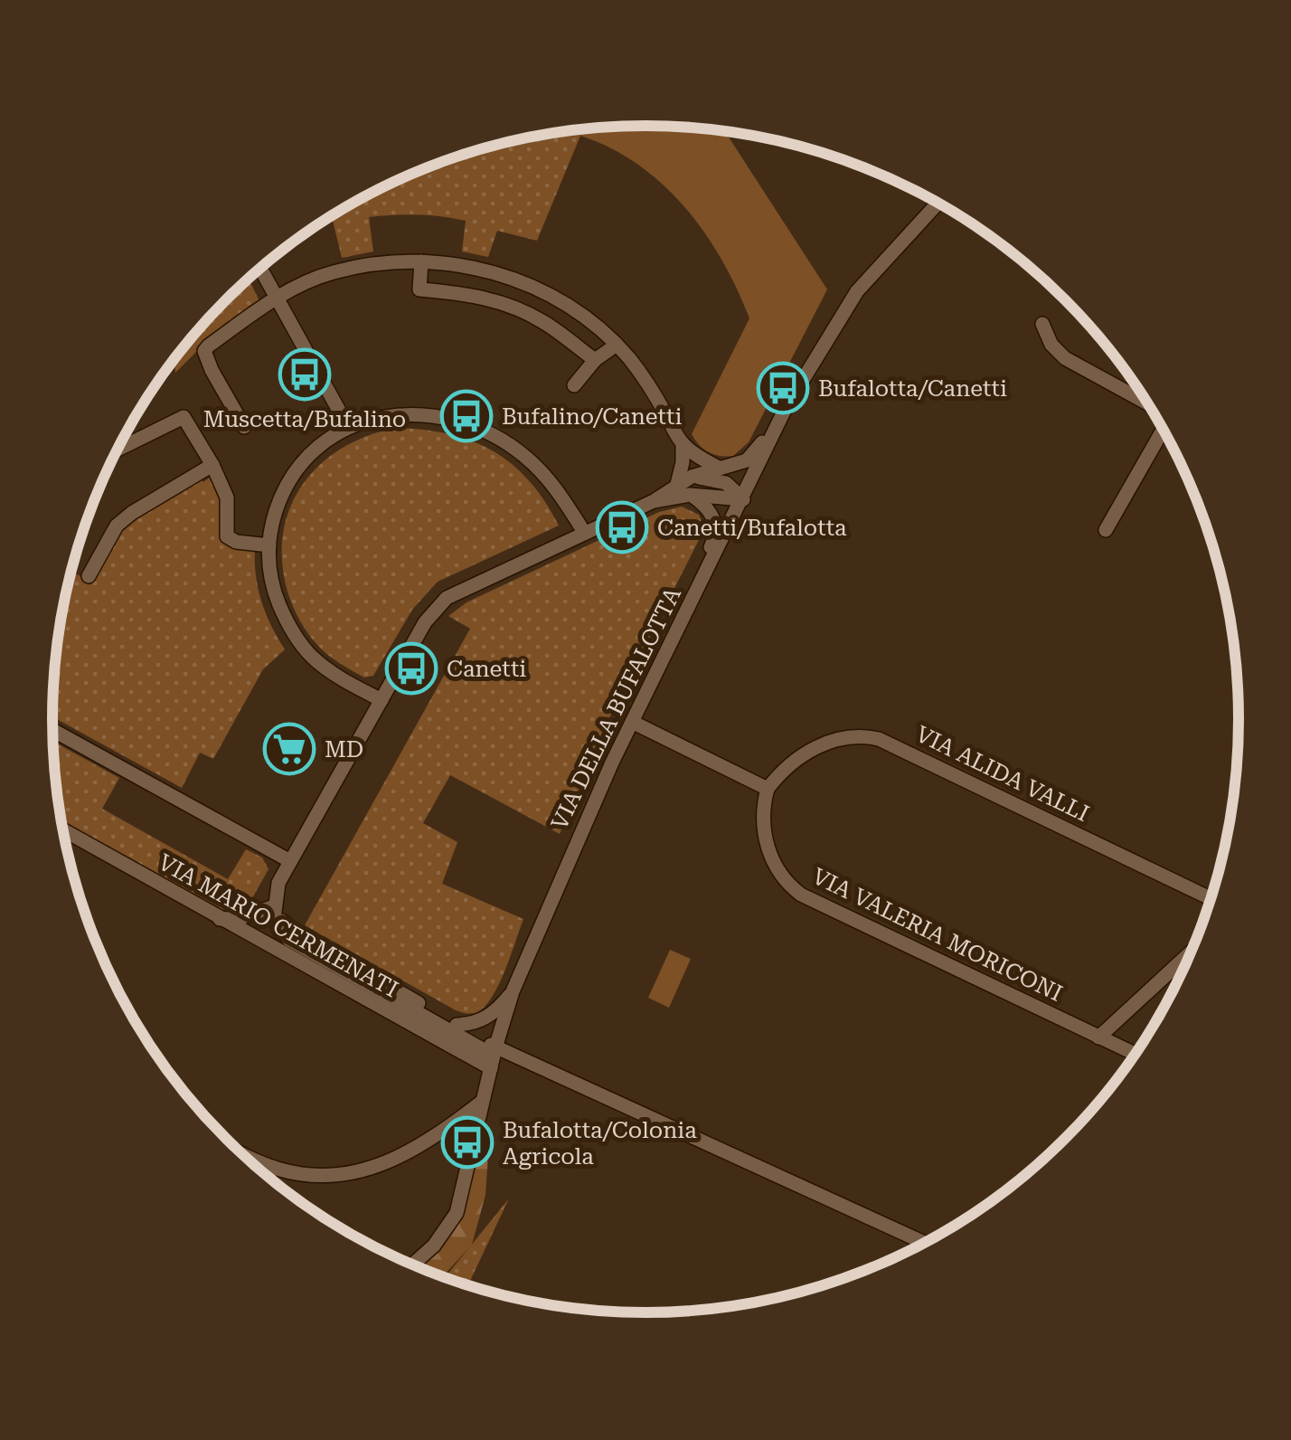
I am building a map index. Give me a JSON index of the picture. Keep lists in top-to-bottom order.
{
  "streets": {
    "street": [
      "VIA DELLA BUFALOTTA",
      "VIA ALIDA VALLI",
      "VIA MARIO CERMENATI",
      "VIA VALERIA MORICONI"
    ]
  },
  "crossings": [
    ["VIA DELLA BUFALOTTA", "VIA MARIO CERMENATI"],
    ["VIA ALIDA VALLI", "VIA VALERIA MORICONI"]
  ],
  "places": {
    "bus stop": [
      "Muscetta/Bufalino",
      "Bufalotta/Canetti",
      "Bufalino/Canetti",
      "Canetti/Bufalotta",
      "Canetti",
      "Bufalotta/Colonia Agricola"
    ],
    "supermarket": ["MD"]
  }
}
